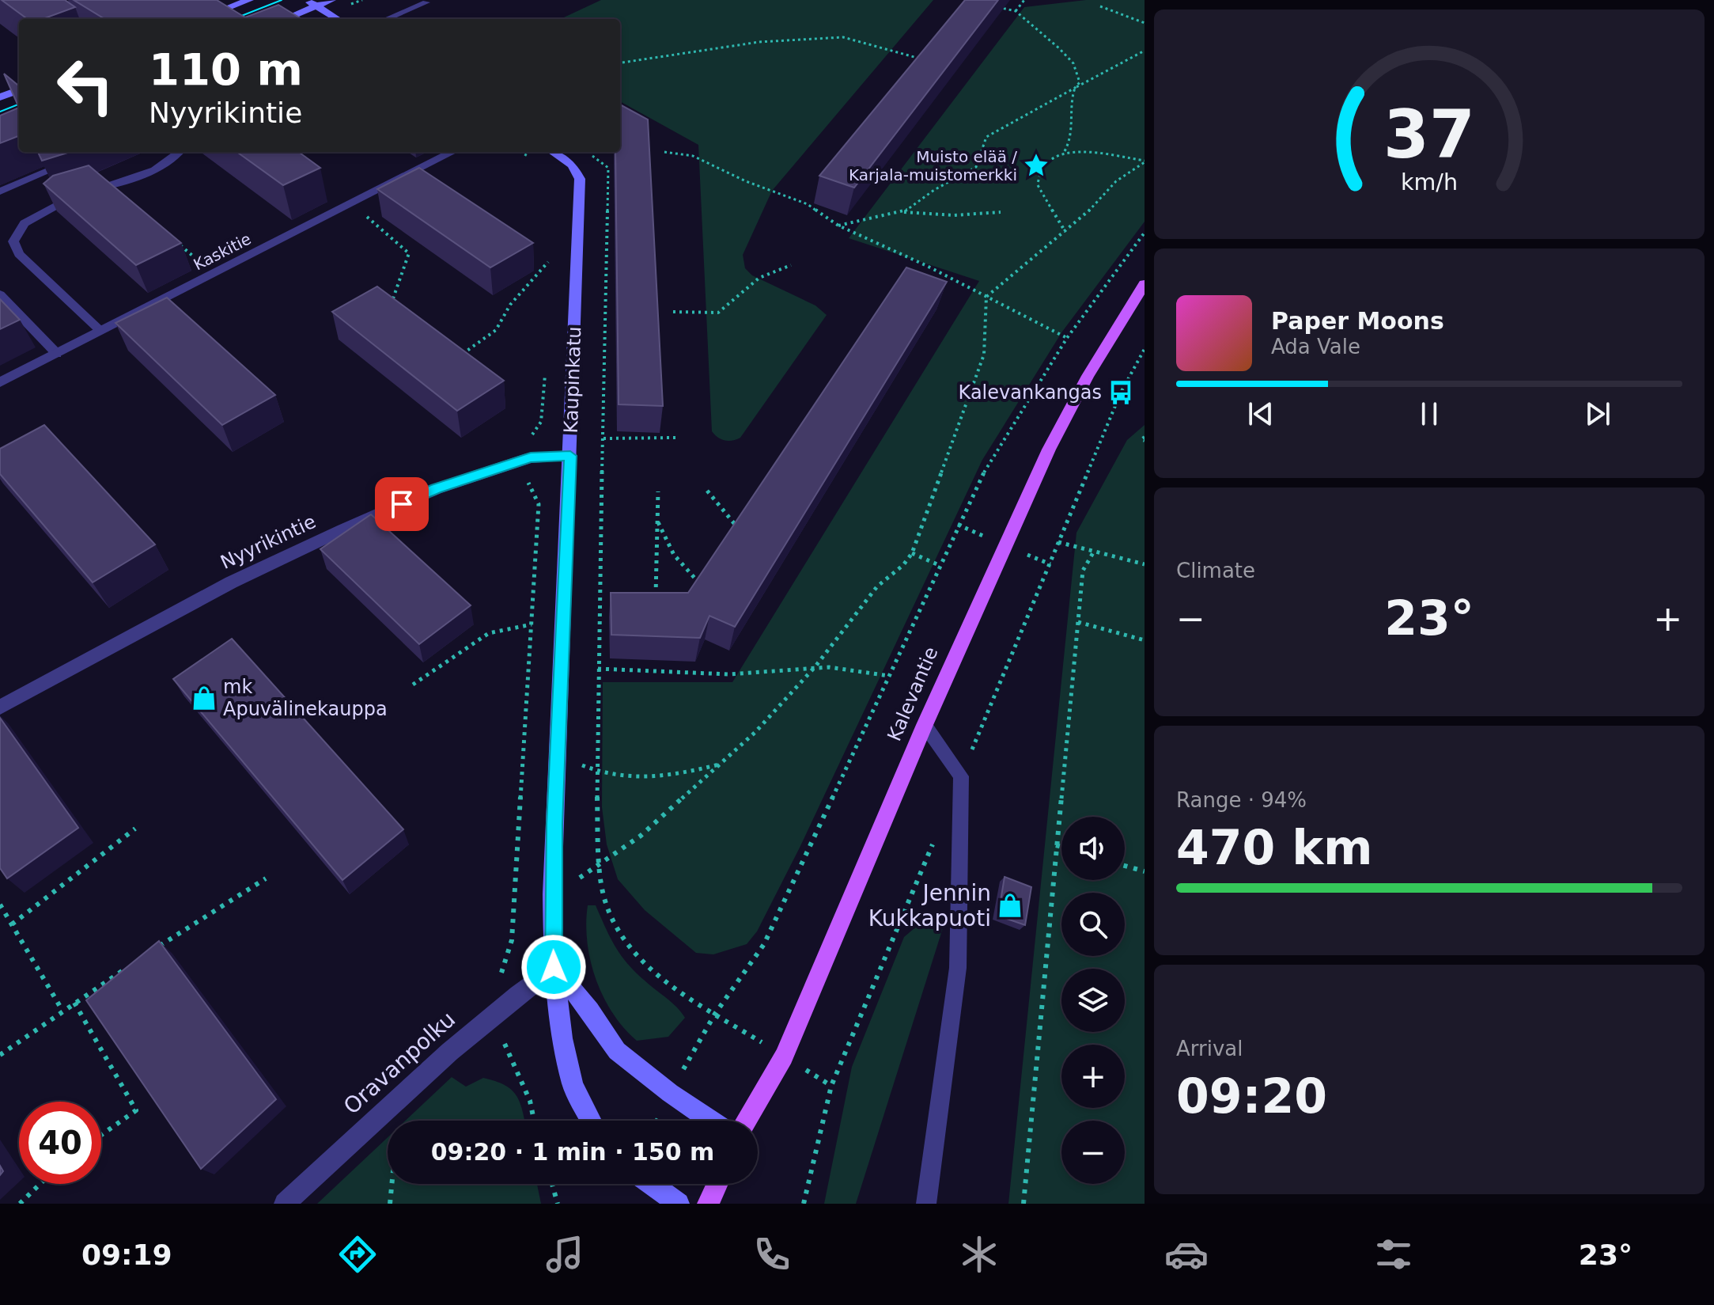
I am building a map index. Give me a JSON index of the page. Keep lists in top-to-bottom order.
{
  "streets": {
    "main road": ["Kalevantie"],
    "street": [
      "Kaskitie",
      "Kaupinkatu",
      "Nyyrikintie",
      "Oravanpolku"
    ]
  },
  "crossings": [
    ["Kaupinkatu", "Nyyrikintie"],
    ["Kaupinkatu", "Oravanpolku"]
  ],
  "places": {
    "place": ["Muisto elää / Karjala-muistomerkki"],
    "bus stop": ["Kalevankangas"],
    "shop": ["mk Apuvälinekauppa", "Jennin Kukkapuoti"]
  },
  "page": {
    "turn": ["110 m", "Nyyrikintie"],
    "song": ["Paper Moons", "Ada Vale"],
    "tile": [
      "Climate",
      ["Range · 94%", "470 km"],
      ["Arrival", "09:20"]
    ],
    "heat": ["−", "23°", "+"],
    "map_buttons": ["+", "−"],
    "limit": "40",
    "trip": "09:20 · 1 min · 150 m",
    "tabs": ["09:19", "23°"],
    "gauge": ["37", "km/h"]
  }
}
